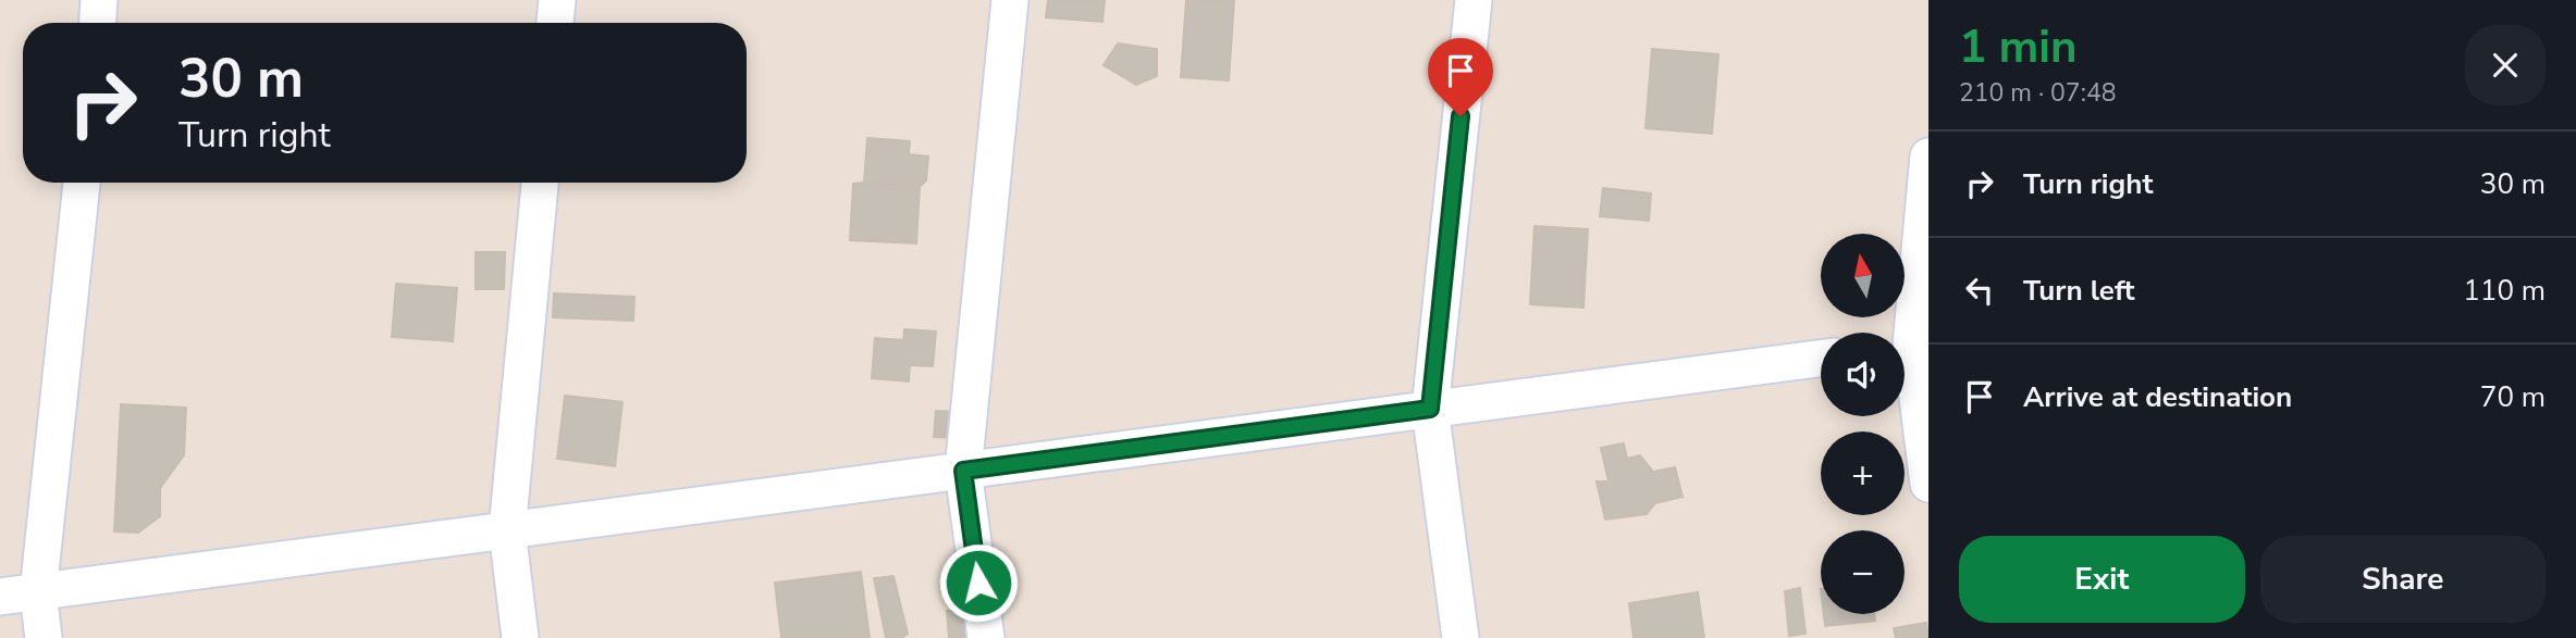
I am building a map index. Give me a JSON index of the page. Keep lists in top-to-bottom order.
{
  "north": "top",
  "page": {
    "heading": ["1 min", "210 m · 07:48"],
    "turn": ["30 m", "Turn right"],
    "list": [
      {
        "name": "Turn right",
        "value": "30 m"
      },
      {
        "name": "Turn left",
        "value": "110 m"
      },
      {
        "name": "Arrive at destination",
        "value": "70 m"
      }
    ],
    "map_buttons": ["+", "−"],
    "buttons": ["Exit", "Share"]
  }
}
